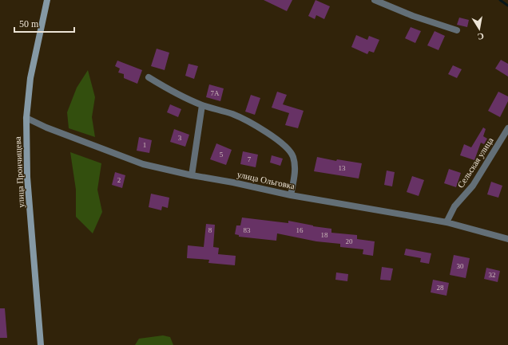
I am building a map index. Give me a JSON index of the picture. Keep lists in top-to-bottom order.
{
  "streets": {
    "street": ["Сельская улица", "улица Прончищева", "улица Ольговка"]
  },
  "crossings": [
    ["Сельская улица", "улица Ольговка"],
    ["улица Прончищева", "улица Ольговка"]
  ],
  "house_numbers": [
    "7А",
    "3",
    "1",
    "5",
    "7",
    "13",
    "2",
    "8",
    "83",
    "16",
    "18",
    "20",
    "30",
    "32",
    "28"
  ],
  "scale_bar": "50 m",
  "north": "bottom"
}
